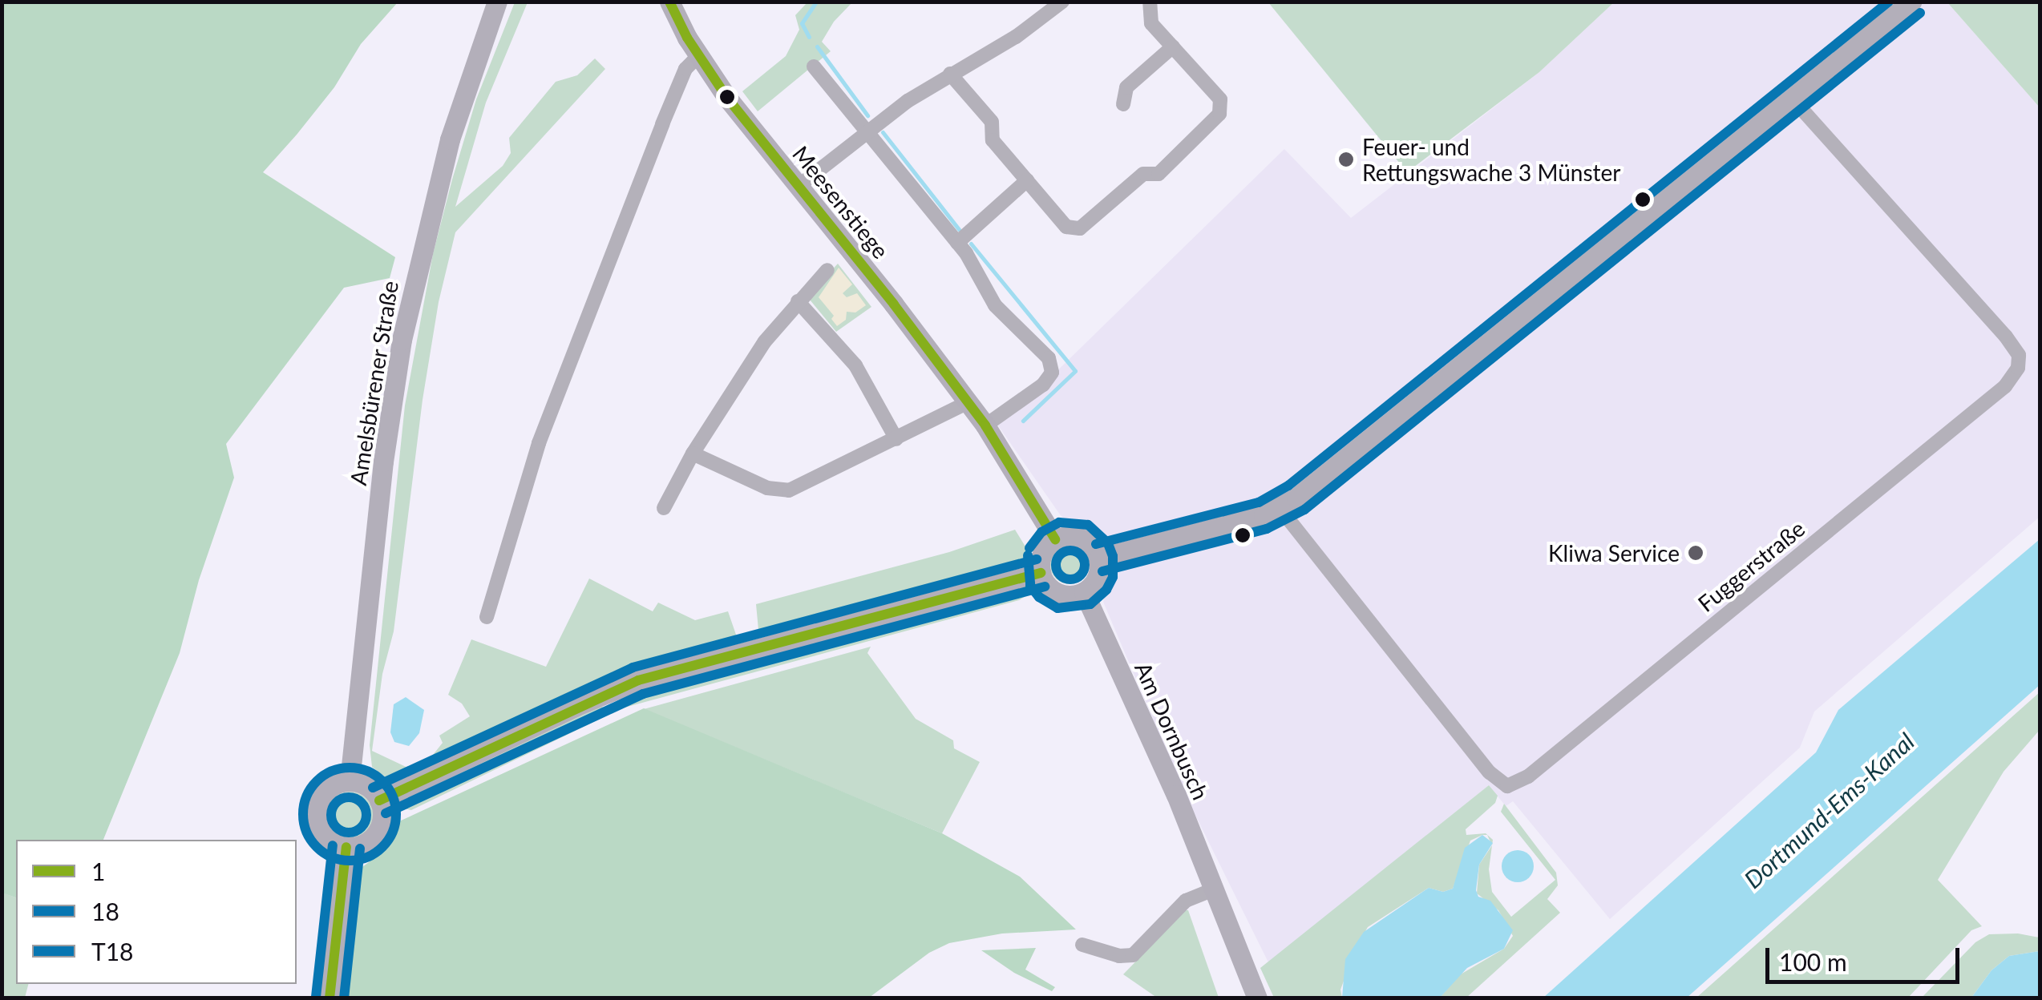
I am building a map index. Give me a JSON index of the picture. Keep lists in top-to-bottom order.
{
  "streets": {
    "main road": ["Meesenstiege", "Amelsbürener Straße", "Am Dornbusch"],
    "street": ["Fuggerstraße"]
  },
  "crossings": [
    ["Meesenstiege", "Am Dornbusch"]
  ],
  "water": ["Dortmund-Ems-Kanal"],
  "places": ["Feuer- und Rettungswache 3 Münster", "Kliwa Service"],
  "lines": ["transit line 1", "transit line T18", "transit line 18"],
  "legend": ["1", "18", "T18"],
  "scale_bar": "100 m"
}
